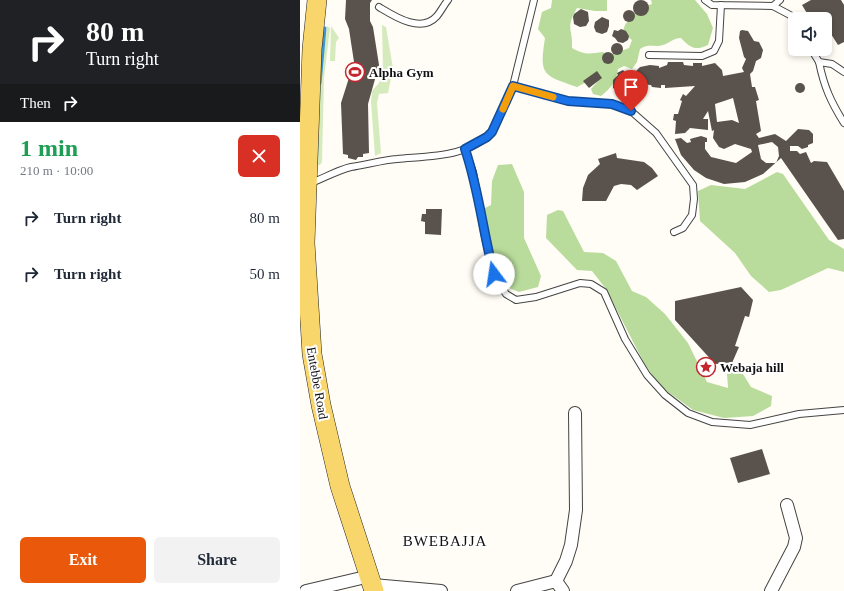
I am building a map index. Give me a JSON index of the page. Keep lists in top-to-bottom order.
{
  "streets": {
    "main road": ["Entebbe Road"]
  },
  "districts": ["BWEBAJJA"],
  "places": {
    "sports": ["Alpha Gym"],
    "place": ["Webaja hill"]
  },
  "page": {
    "turn": ["80 m", "Turn right"],
    "then": "Then",
    "heading": ["1 min", "210 m · 10:00"],
    "list": [
      {
        "name": "Turn right",
        "value": "80 m"
      },
      {
        "name": "Turn right",
        "value": "50 m"
      }
    ],
    "buttons": ["Exit", "Share"]
  }
}
